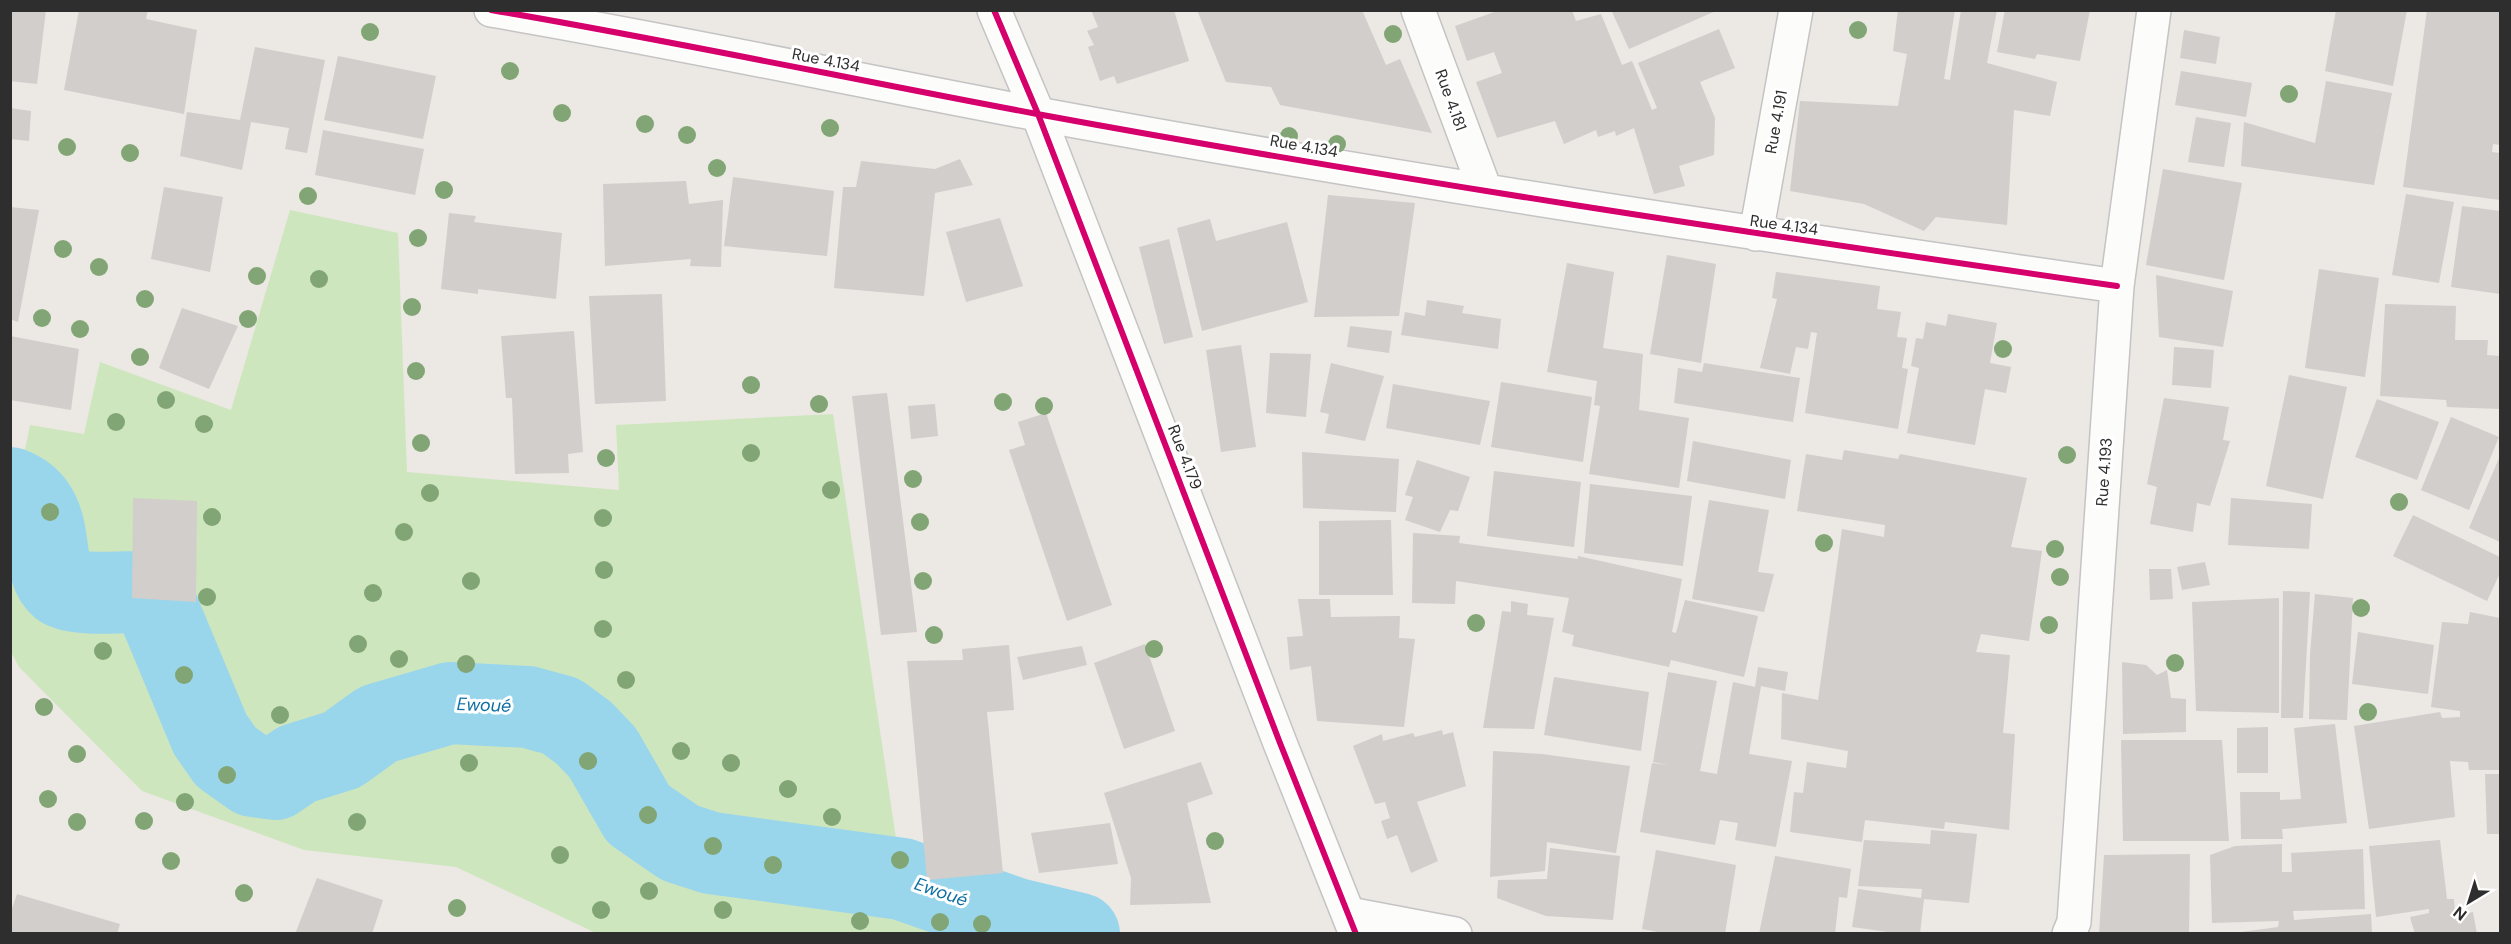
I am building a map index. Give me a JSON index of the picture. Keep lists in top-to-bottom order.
{
  "streets": {
    "street": [
      "Rue 4.134",
      "Rue 4.181",
      "Rue 4.191",
      "Rue 4.179",
      "Rue 4.193"
    ]
  },
  "crossings": [
    ["Rue 4.134", "Rue 4.181"],
    ["Rue 4.134", "Rue 4.191"],
    ["Rue 4.134", "Rue 4.179"],
    ["Rue 4.134", "Rue 4.193"]
  ],
  "water": ["Ewoué"],
  "north": "bottom left"
}
